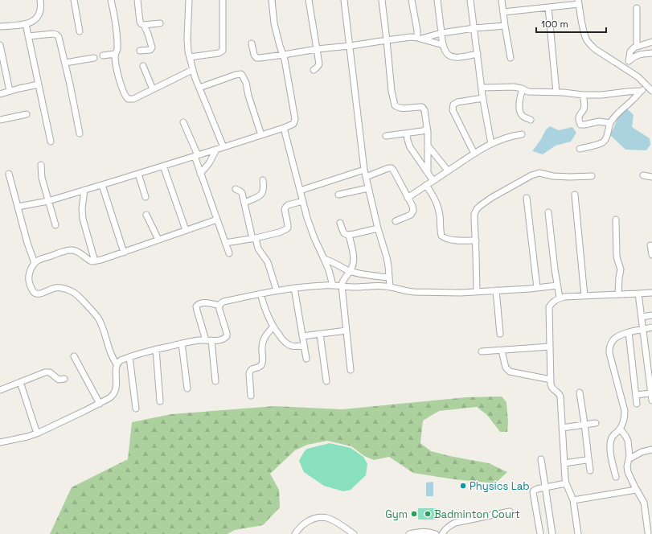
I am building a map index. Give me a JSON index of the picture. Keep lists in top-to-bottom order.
{
  "places": ["Physics Lab", "Gym", "Badminton Court"],
  "scale_bar": "100 m"
}
